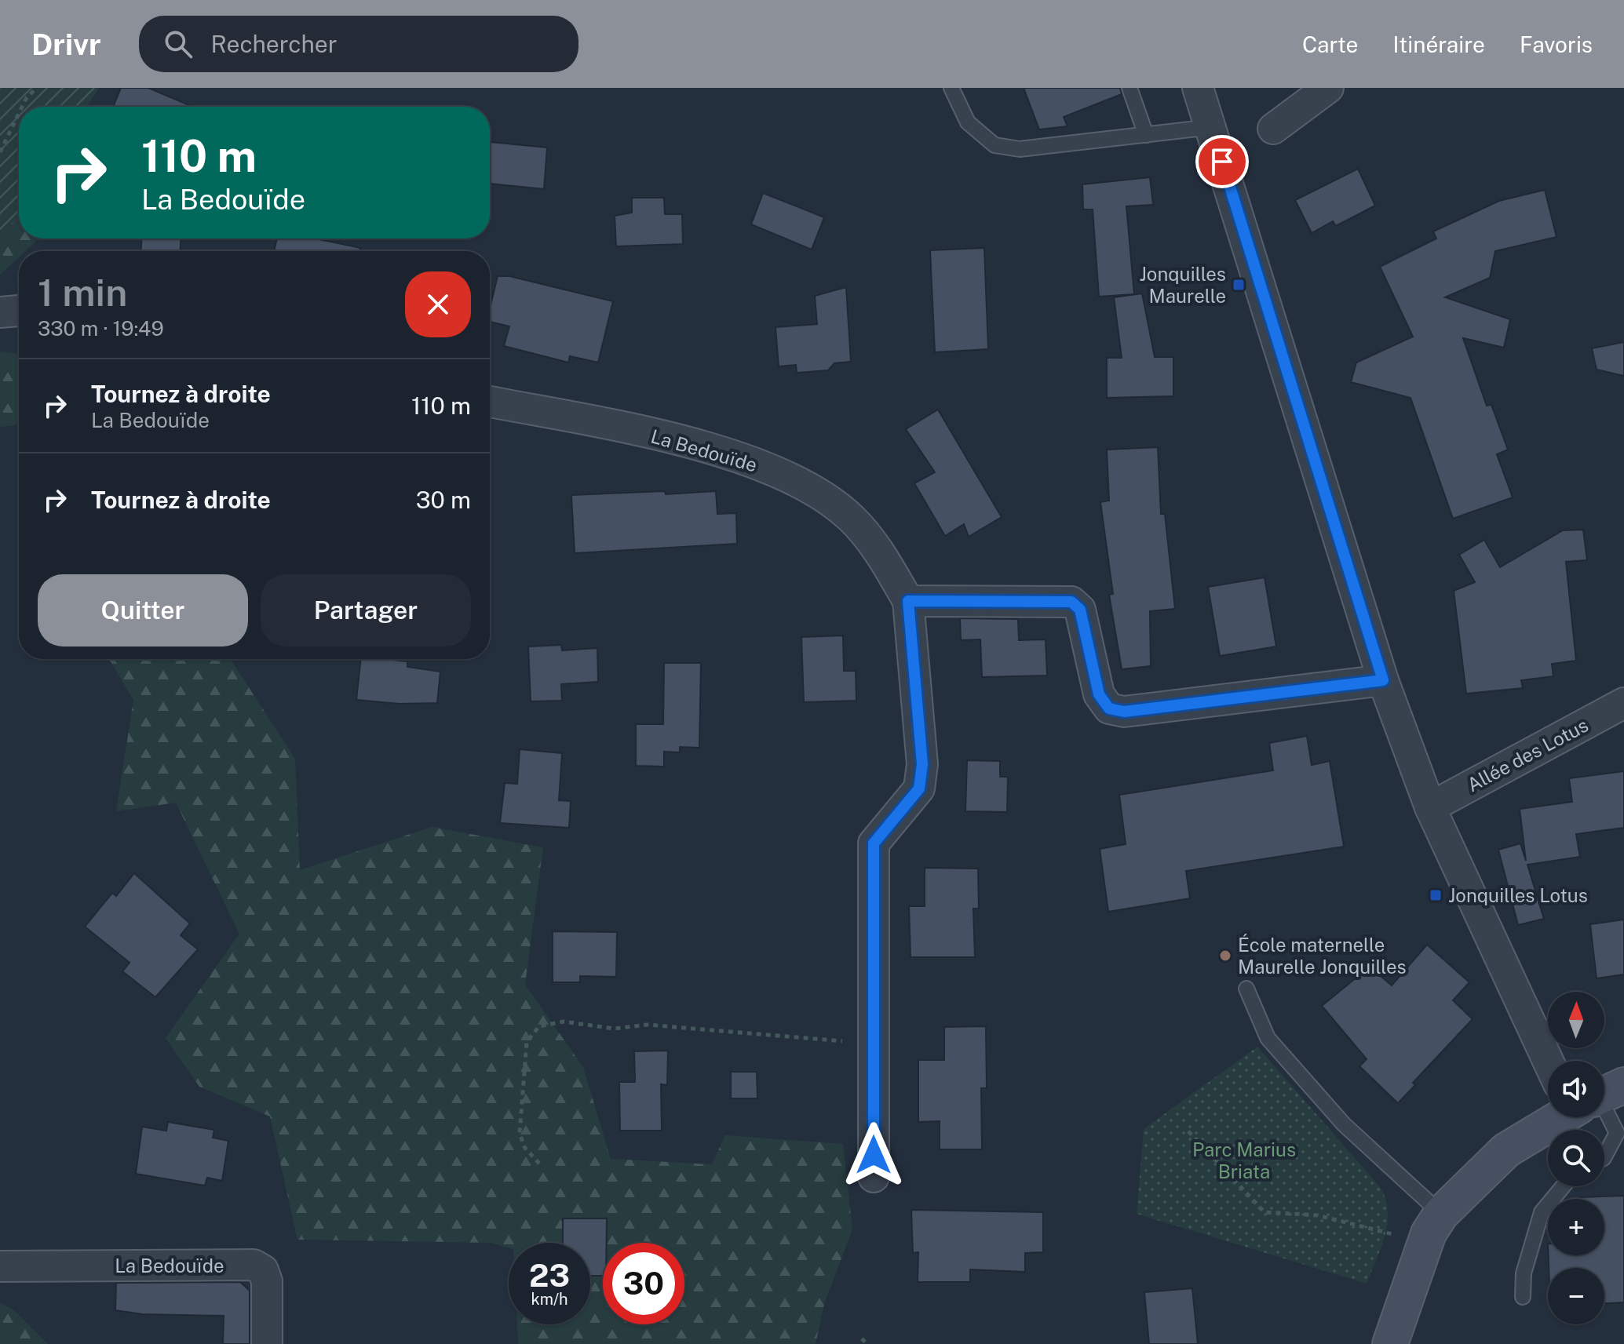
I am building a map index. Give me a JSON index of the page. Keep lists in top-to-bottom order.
{
  "streets": {
    "street": ["La Bedouïde", "Allée des Lotus"]
  },
  "parks": ["Parc Marius Briata"],
  "places": {
    "transit": ["Jonquilles Maurelle", "Jonquilles Lotus"],
    "other": ["École maternelle Maurelle Jonquilles"]
  },
  "north": "top",
  "page": {
    "header": "Drivr",
    "search": "Rechercher",
    "nav": ["Carte", "Itinéraire", "Favoris"],
    "turn": ["110 m", "La Bedouïde"],
    "heading": ["1 min", "330 m · 19:49"],
    "list": [
      {
        "name": "Tournez à droite",
        "note": "La Bedouïde",
        "value": "110 m"
      },
      {
        "name": "Tournez à droite",
        "value": "30 m"
      }
    ],
    "buttons": ["Quitter", "Partager"],
    "map_buttons": ["+", "−"],
    "speed": "23 km/h",
    "limit": "30"
  }
}
